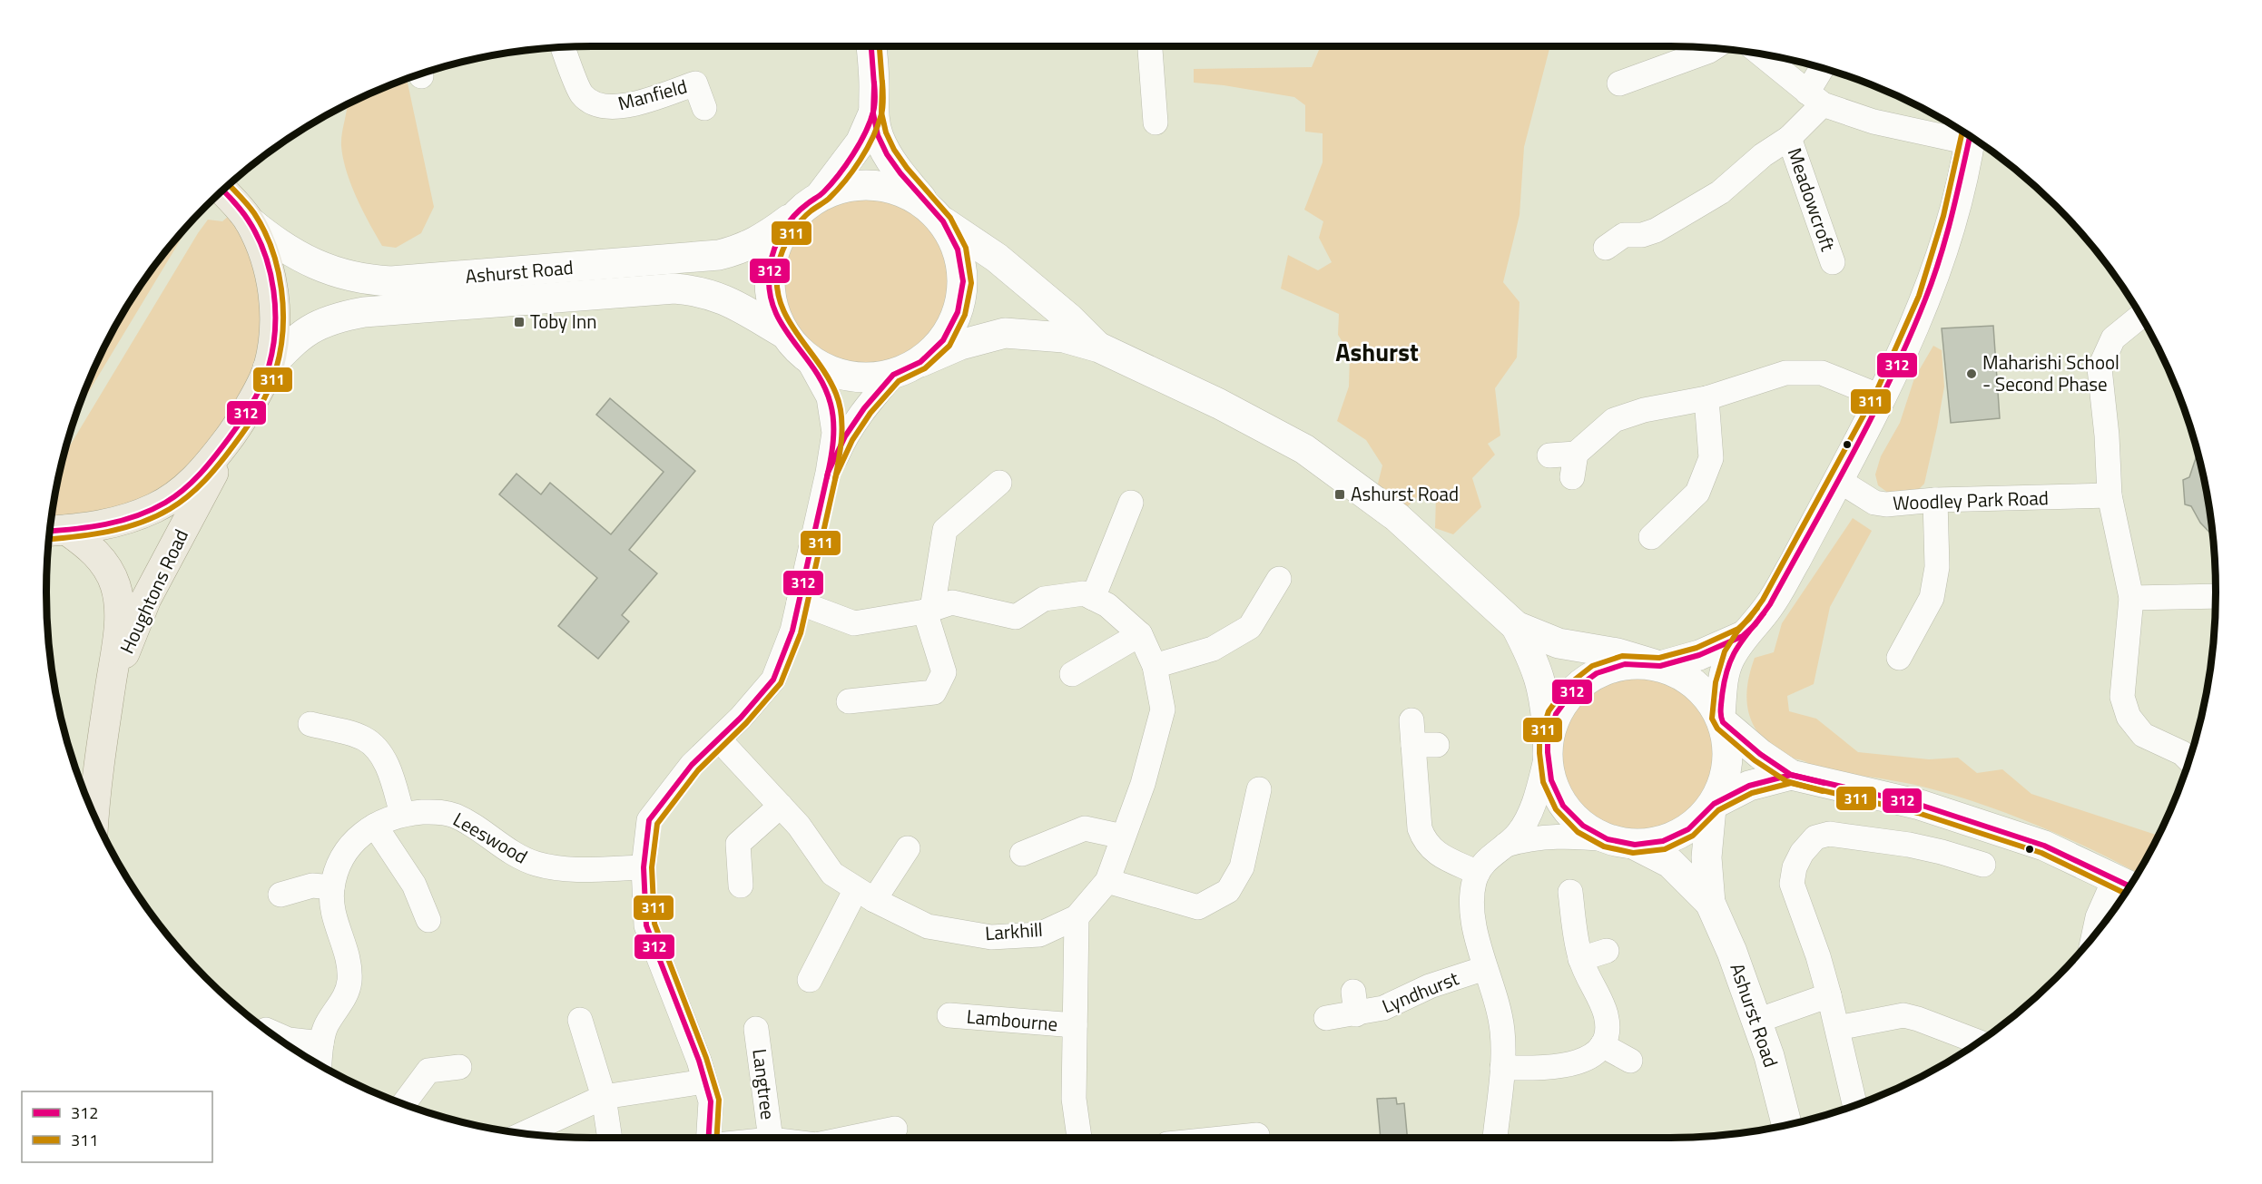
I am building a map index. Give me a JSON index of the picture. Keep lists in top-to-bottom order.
{
  "streets": {
    "main road": ["Houghtons Road"],
    "street": [
      "Manfield",
      "Meadowcroft",
      "Ashurst Road",
      "Woodley Park Road",
      "Leeswood",
      "Larkhill",
      "Lyndhurst",
      "Lambourne",
      "Langtree"
    ]
  },
  "crossings": [
    ["Larkhill", "Lambourne"]
  ],
  "districts": ["Ashurst"],
  "places": {
    "transit": ["Toby Inn", "Ashurst Road"],
    "other": ["Maharishi School - Second Phase"]
  },
  "lines": ["transit line 312", "transit line 311"],
  "legend": ["312", "311"]
}
